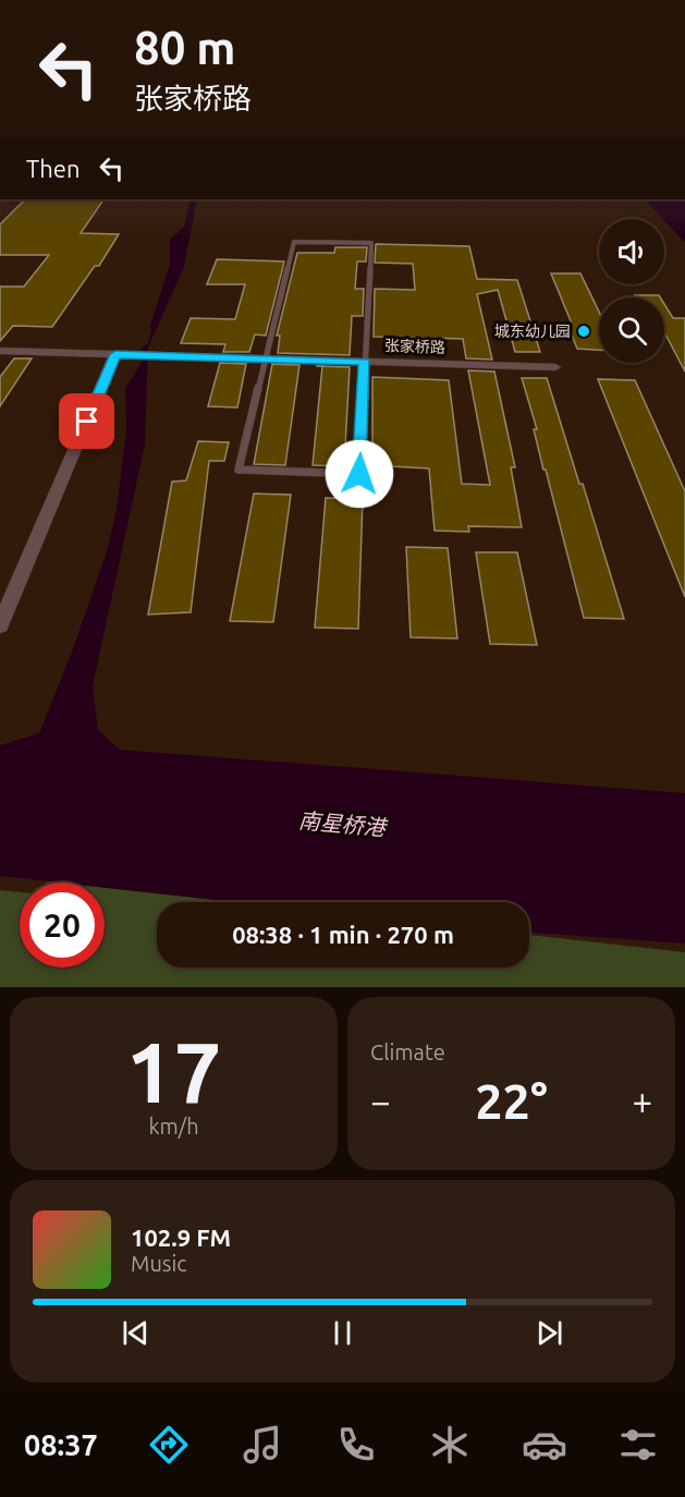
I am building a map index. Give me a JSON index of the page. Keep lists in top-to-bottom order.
{
  "streets": {
    "street": ["张家桥路"]
  },
  "water": ["南星桥港"],
  "places": ["城东幼儿园"],
  "page": {
    "turn": ["80 m", "张家桥路"],
    "then": "Then",
    "limit": "20",
    "trip": "08:38 · 1 min · 270 m",
    "tile": [
      ["17", "km/h"],
      "Climate"
    ],
    "heat": ["−", "22°", "+"],
    "song": ["102.9 FM", "Music"],
    "tabs": "08:37"
  }
}
